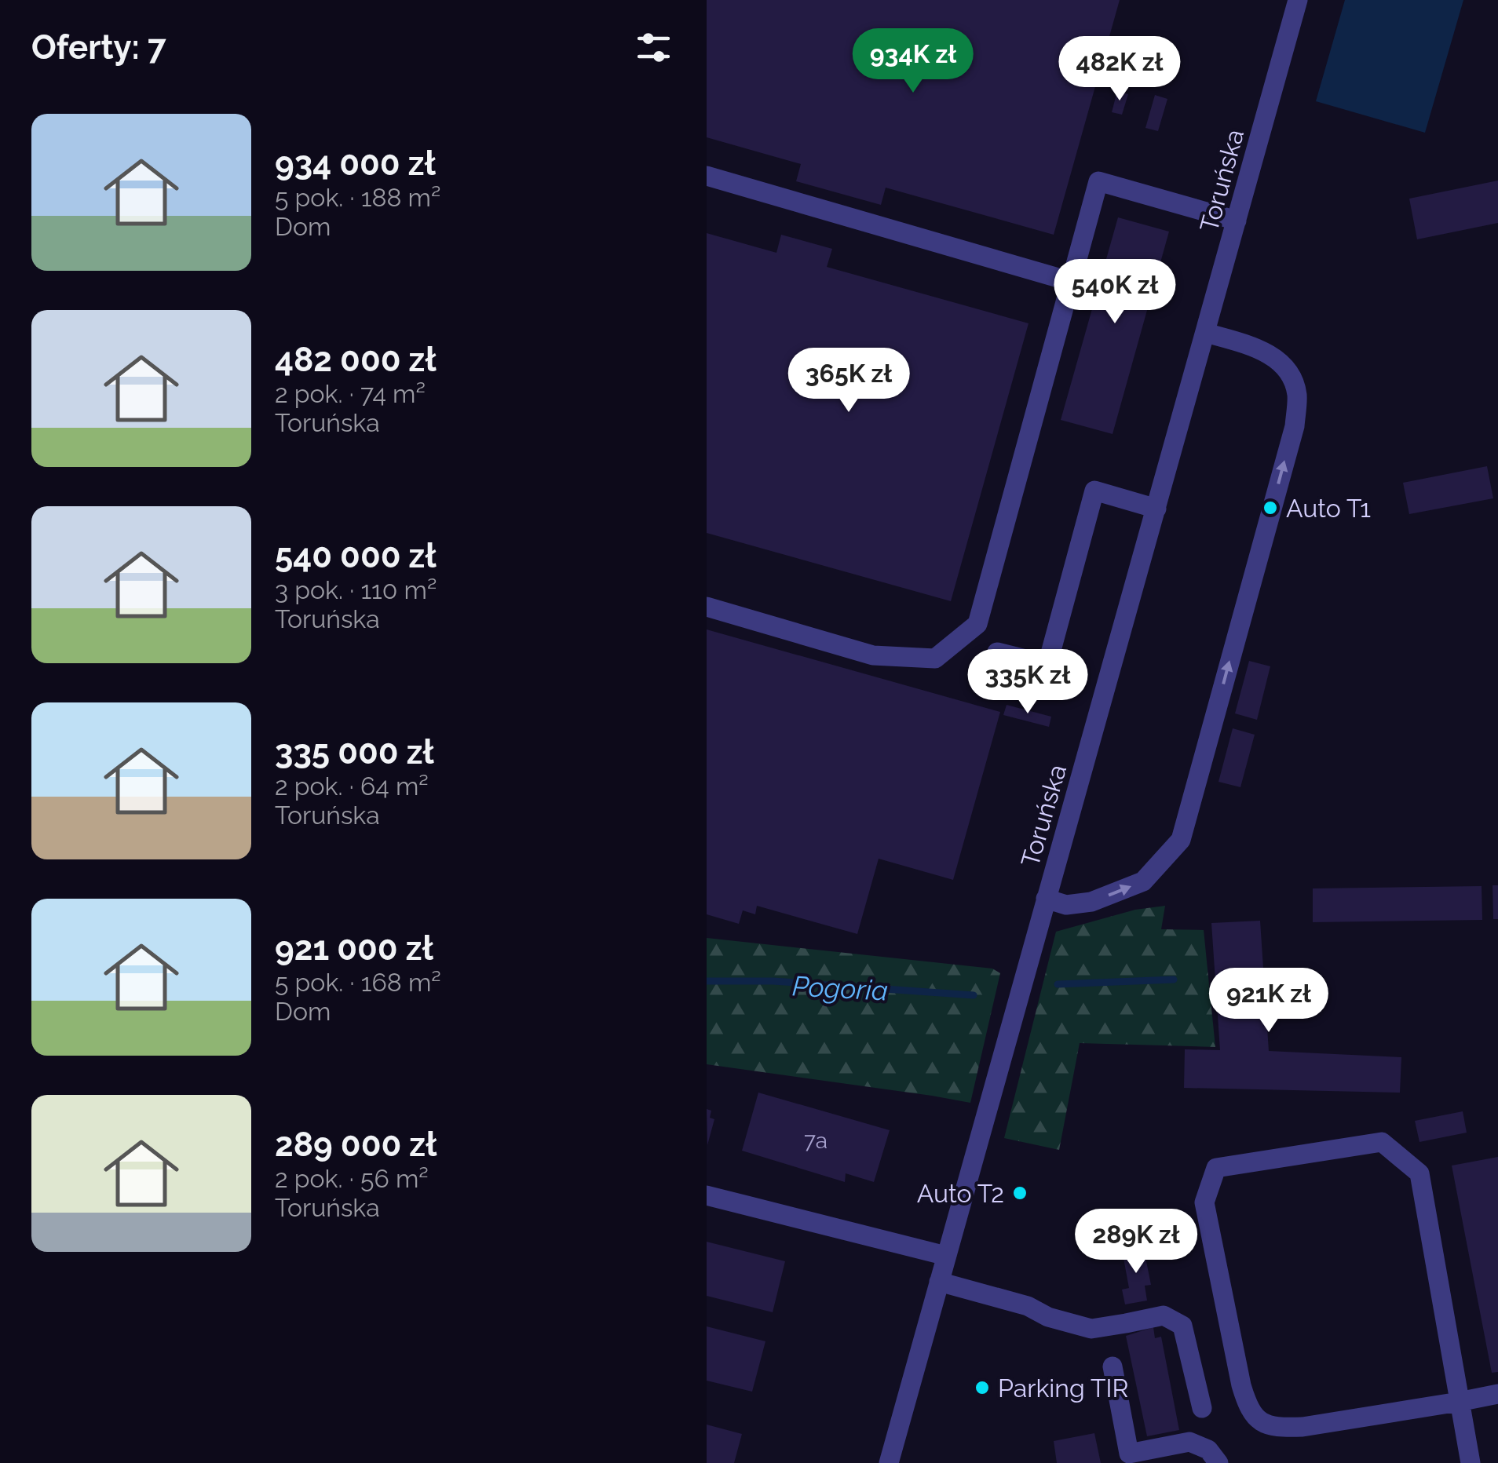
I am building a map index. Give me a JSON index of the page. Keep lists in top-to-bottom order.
{
  "streets": {
    "street": ["Toruńska"]
  },
  "water": ["Pogoria"],
  "places": ["Auto T1", "Auto T2", "Parking TIR"],
  "house_numbers": ["7a"],
  "page": {
    "heading": "Oferty: 7",
    "price": [
      "934K zł",
      "482K zł",
      "540K zł",
      "365K zł",
      "335K zł",
      "921K zł",
      "289K zł"
    ],
    "list": [
      {
        "name": "934 000 zł",
        "note": "5 pok. · 188 m² · Dom"
      },
      {
        "name": "482 000 zł",
        "note": "2 pok. · 74 m² · Toruńska"
      },
      {
        "name": "540 000 zł",
        "note": "3 pok. · 110 m² · Toruńska"
      },
      {
        "name": "335 000 zł",
        "note": "2 pok. · 64 m² · Toruńska"
      },
      {
        "name": "921 000 zł",
        "note": "5 pok. · 168 m² · Dom"
      },
      {
        "name": "289 000 zł",
        "note": "2 pok. · 56 m² · Toruńska"
      }
    ]
  }
}
